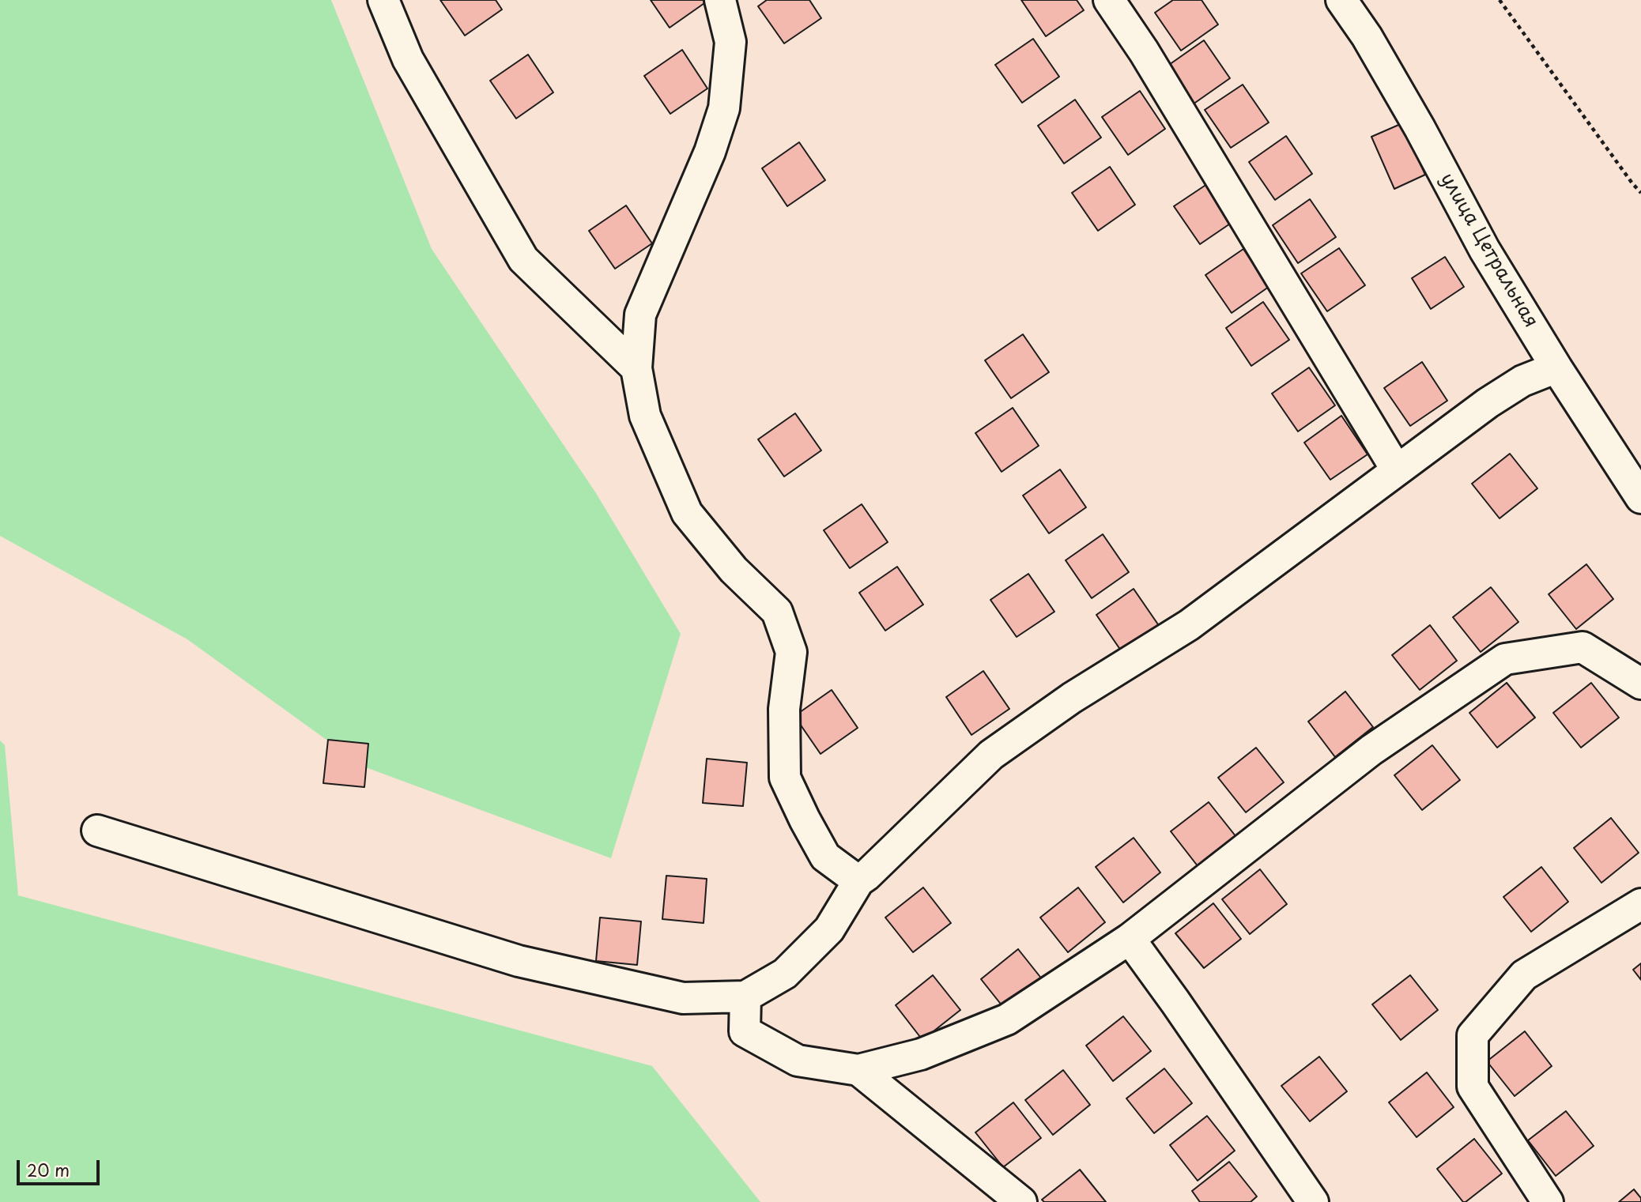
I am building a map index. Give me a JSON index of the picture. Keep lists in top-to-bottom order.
{
  "streets": {
    "street": ["улица Цетральная"]
  },
  "scale_bar": "20 m"
}
